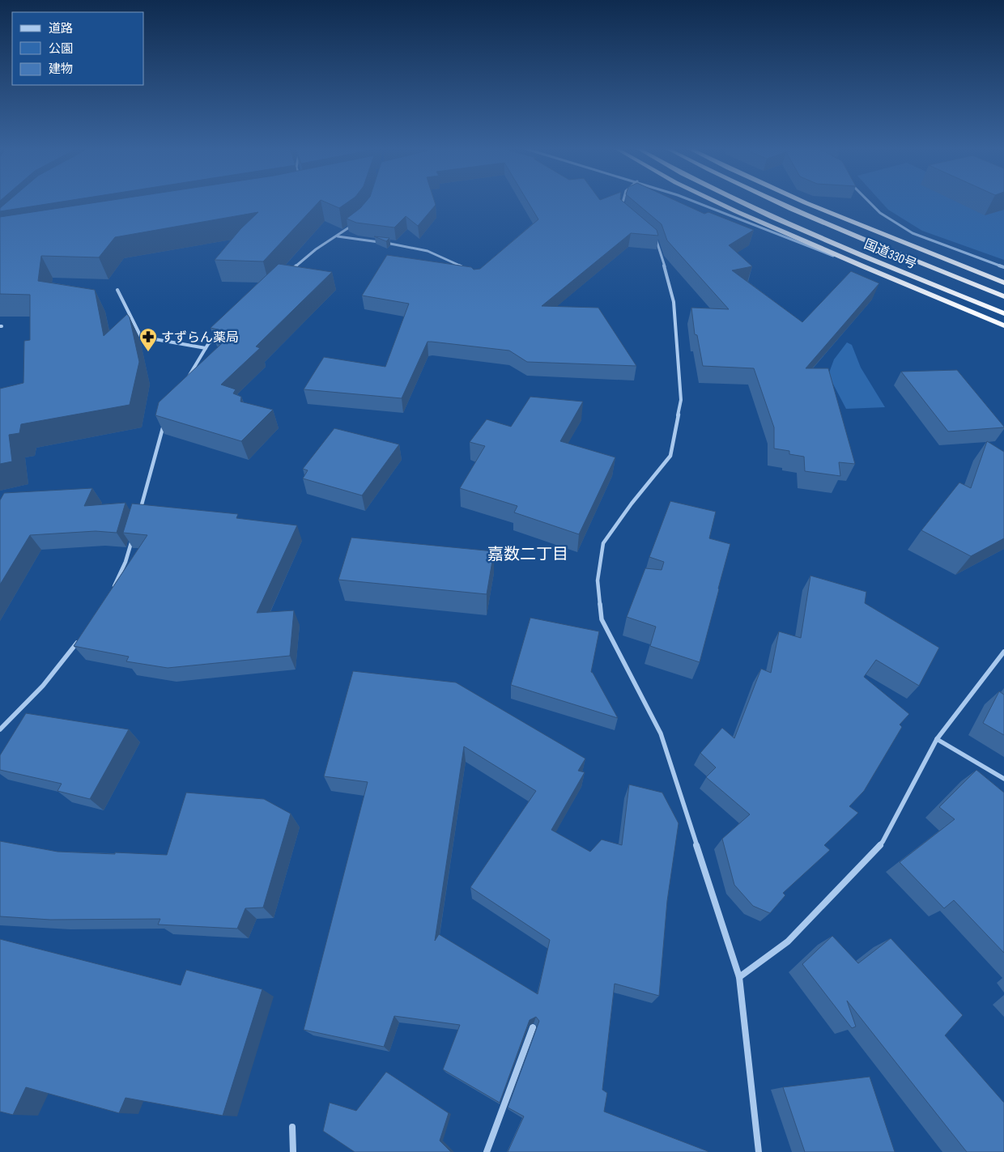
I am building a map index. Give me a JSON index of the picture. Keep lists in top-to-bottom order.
{
  "streets": {
    "highway": ["国道330号"]
  },
  "districts": ["嘉数二丁目"],
  "places": {
    "pharmacy": ["すずらん薬局"]
  },
  "legend": ["道路", "公園", "建物"]
}
